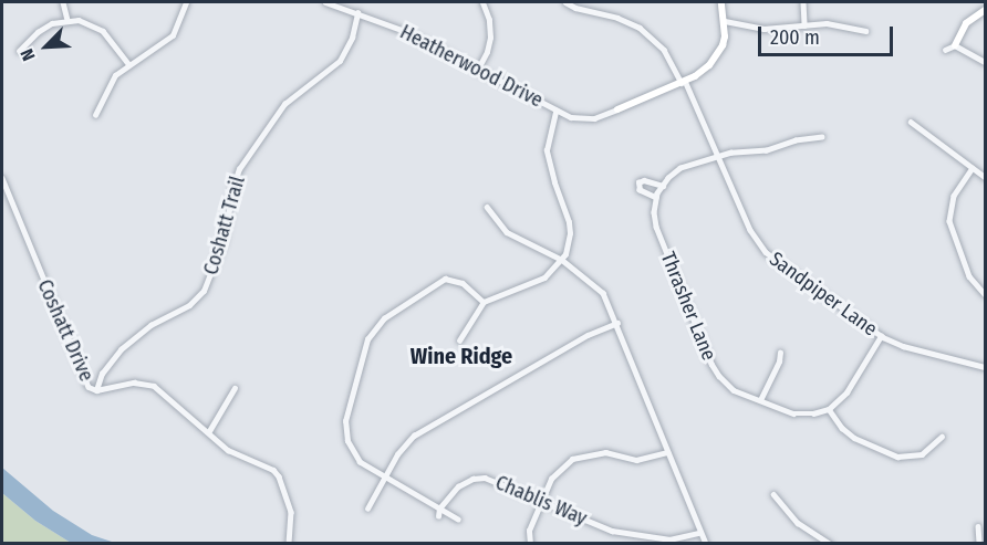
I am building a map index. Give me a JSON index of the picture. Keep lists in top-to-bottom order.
{
  "streets": {
    "street": [
      "Heatherwood Drive",
      "Coshatt Trail",
      "Sandpiper Lane",
      "Thrasher Lane",
      "Coshatt Drive",
      "Chablis Way"
    ]
  },
  "crossings": [
    ["Heatherwood Drive", "Coshatt Trail"],
    ["Coshatt Trail", "Coshatt Drive"]
  ],
  "districts": ["Wine Ridge"],
  "scale_bar": "200 m",
  "north": "bottom left"
}
